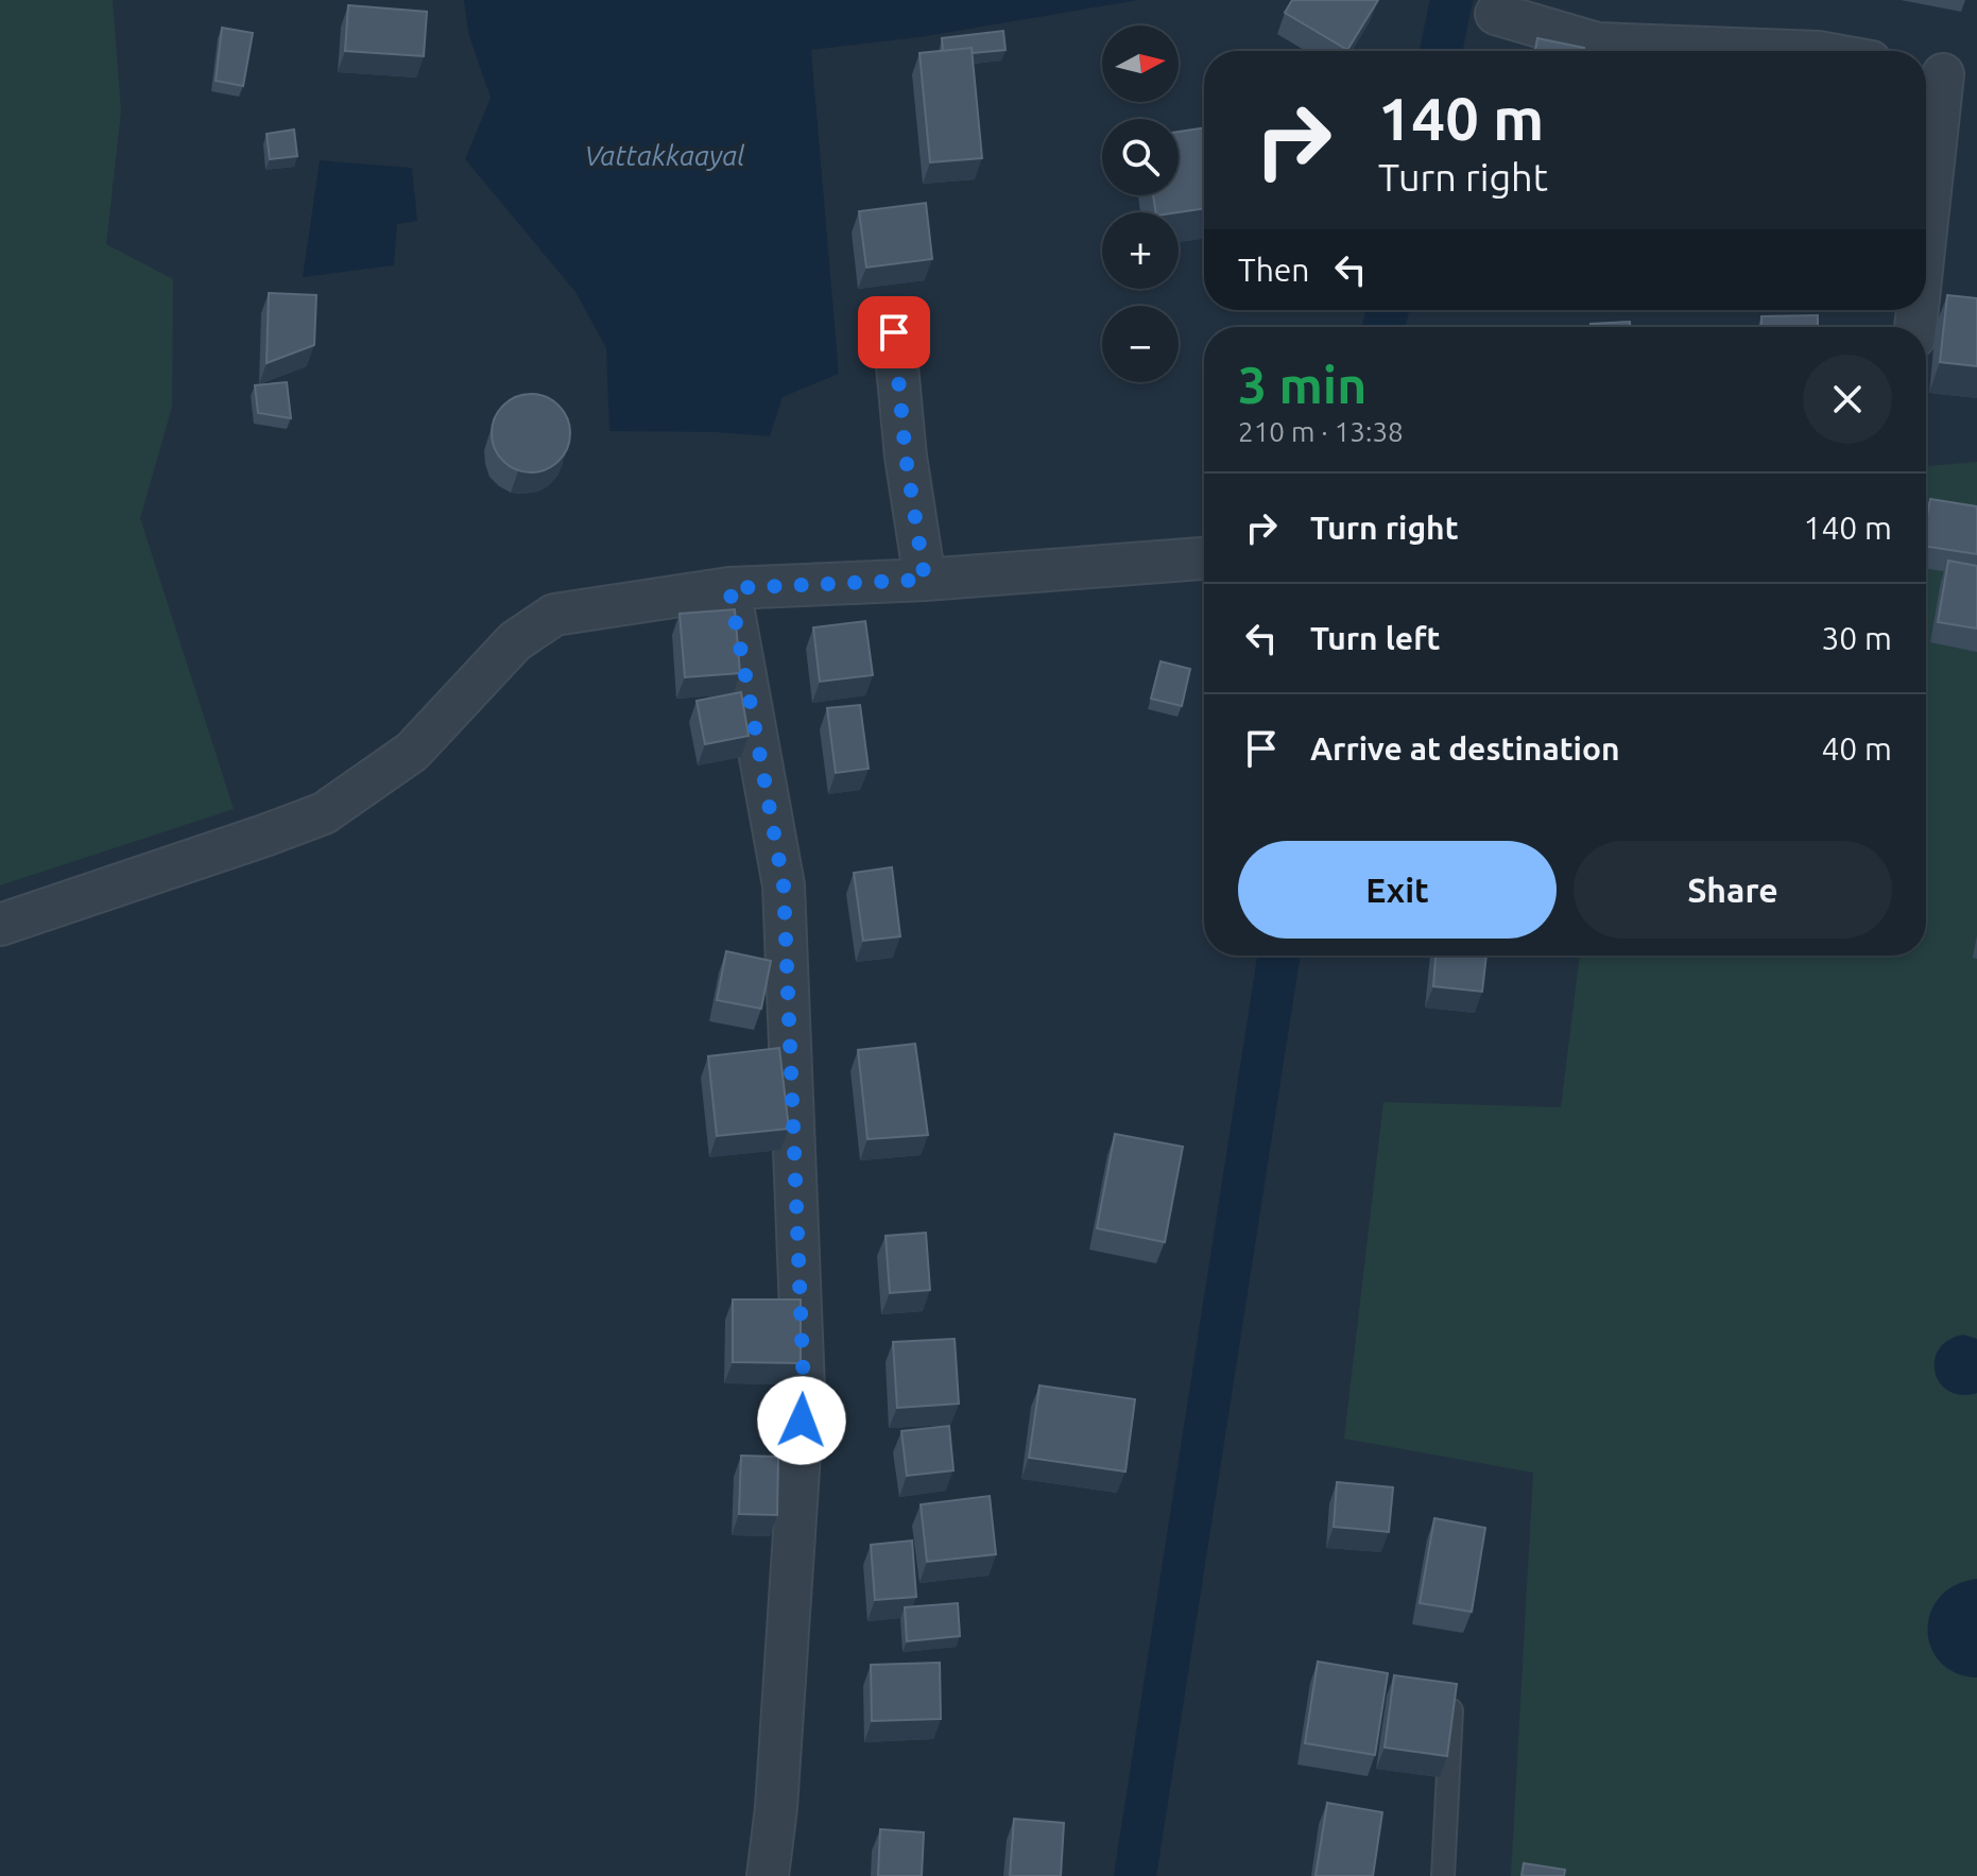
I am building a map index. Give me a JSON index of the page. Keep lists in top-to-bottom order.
{
  "water": ["Vattakkaayal"],
  "north": "right",
  "page": {
    "map_buttons": ["+", "−"],
    "turn": ["140 m", "Turn right"],
    "then": "Then",
    "heading": ["3 min", "210 m · 13:38"],
    "list": [
      {
        "name": "Turn right",
        "value": "140 m"
      },
      {
        "name": "Turn left",
        "value": "30 m"
      },
      {
        "name": "Arrive at destination",
        "value": "40 m"
      }
    ],
    "buttons": ["Exit", "Share"]
  }
}
